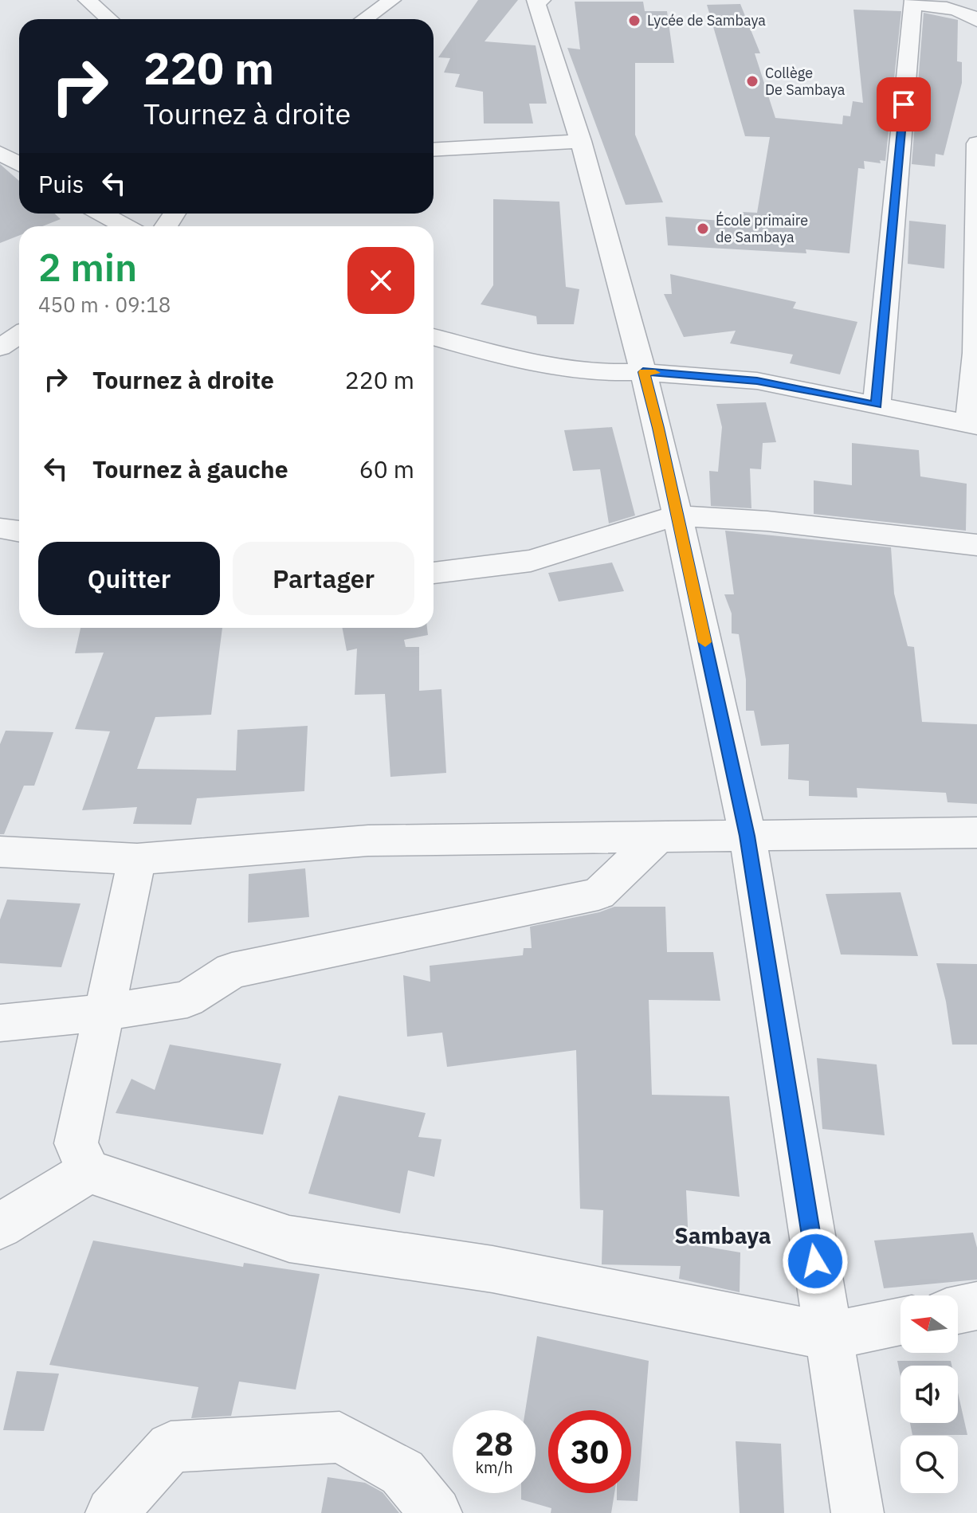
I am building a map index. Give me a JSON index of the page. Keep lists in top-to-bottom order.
{
  "districts": ["Sambaya"],
  "places": ["Lycée de Sambaya", "Collège De Sambaya", "École primaire de Sambaya"],
  "north": "left",
  "page": {
    "turn": ["220 m", "Tournez à droite"],
    "then": "Puis",
    "heading": ["2 min", "450 m · 09:18"],
    "list": [
      {
        "name": "Tournez à droite",
        "value": "220 m"
      },
      {
        "name": "Tournez à gauche",
        "value": "60 m"
      }
    ],
    "buttons": ["Quitter", "Partager"],
    "speed": "28 km/h",
    "limit": "30"
  }
}
